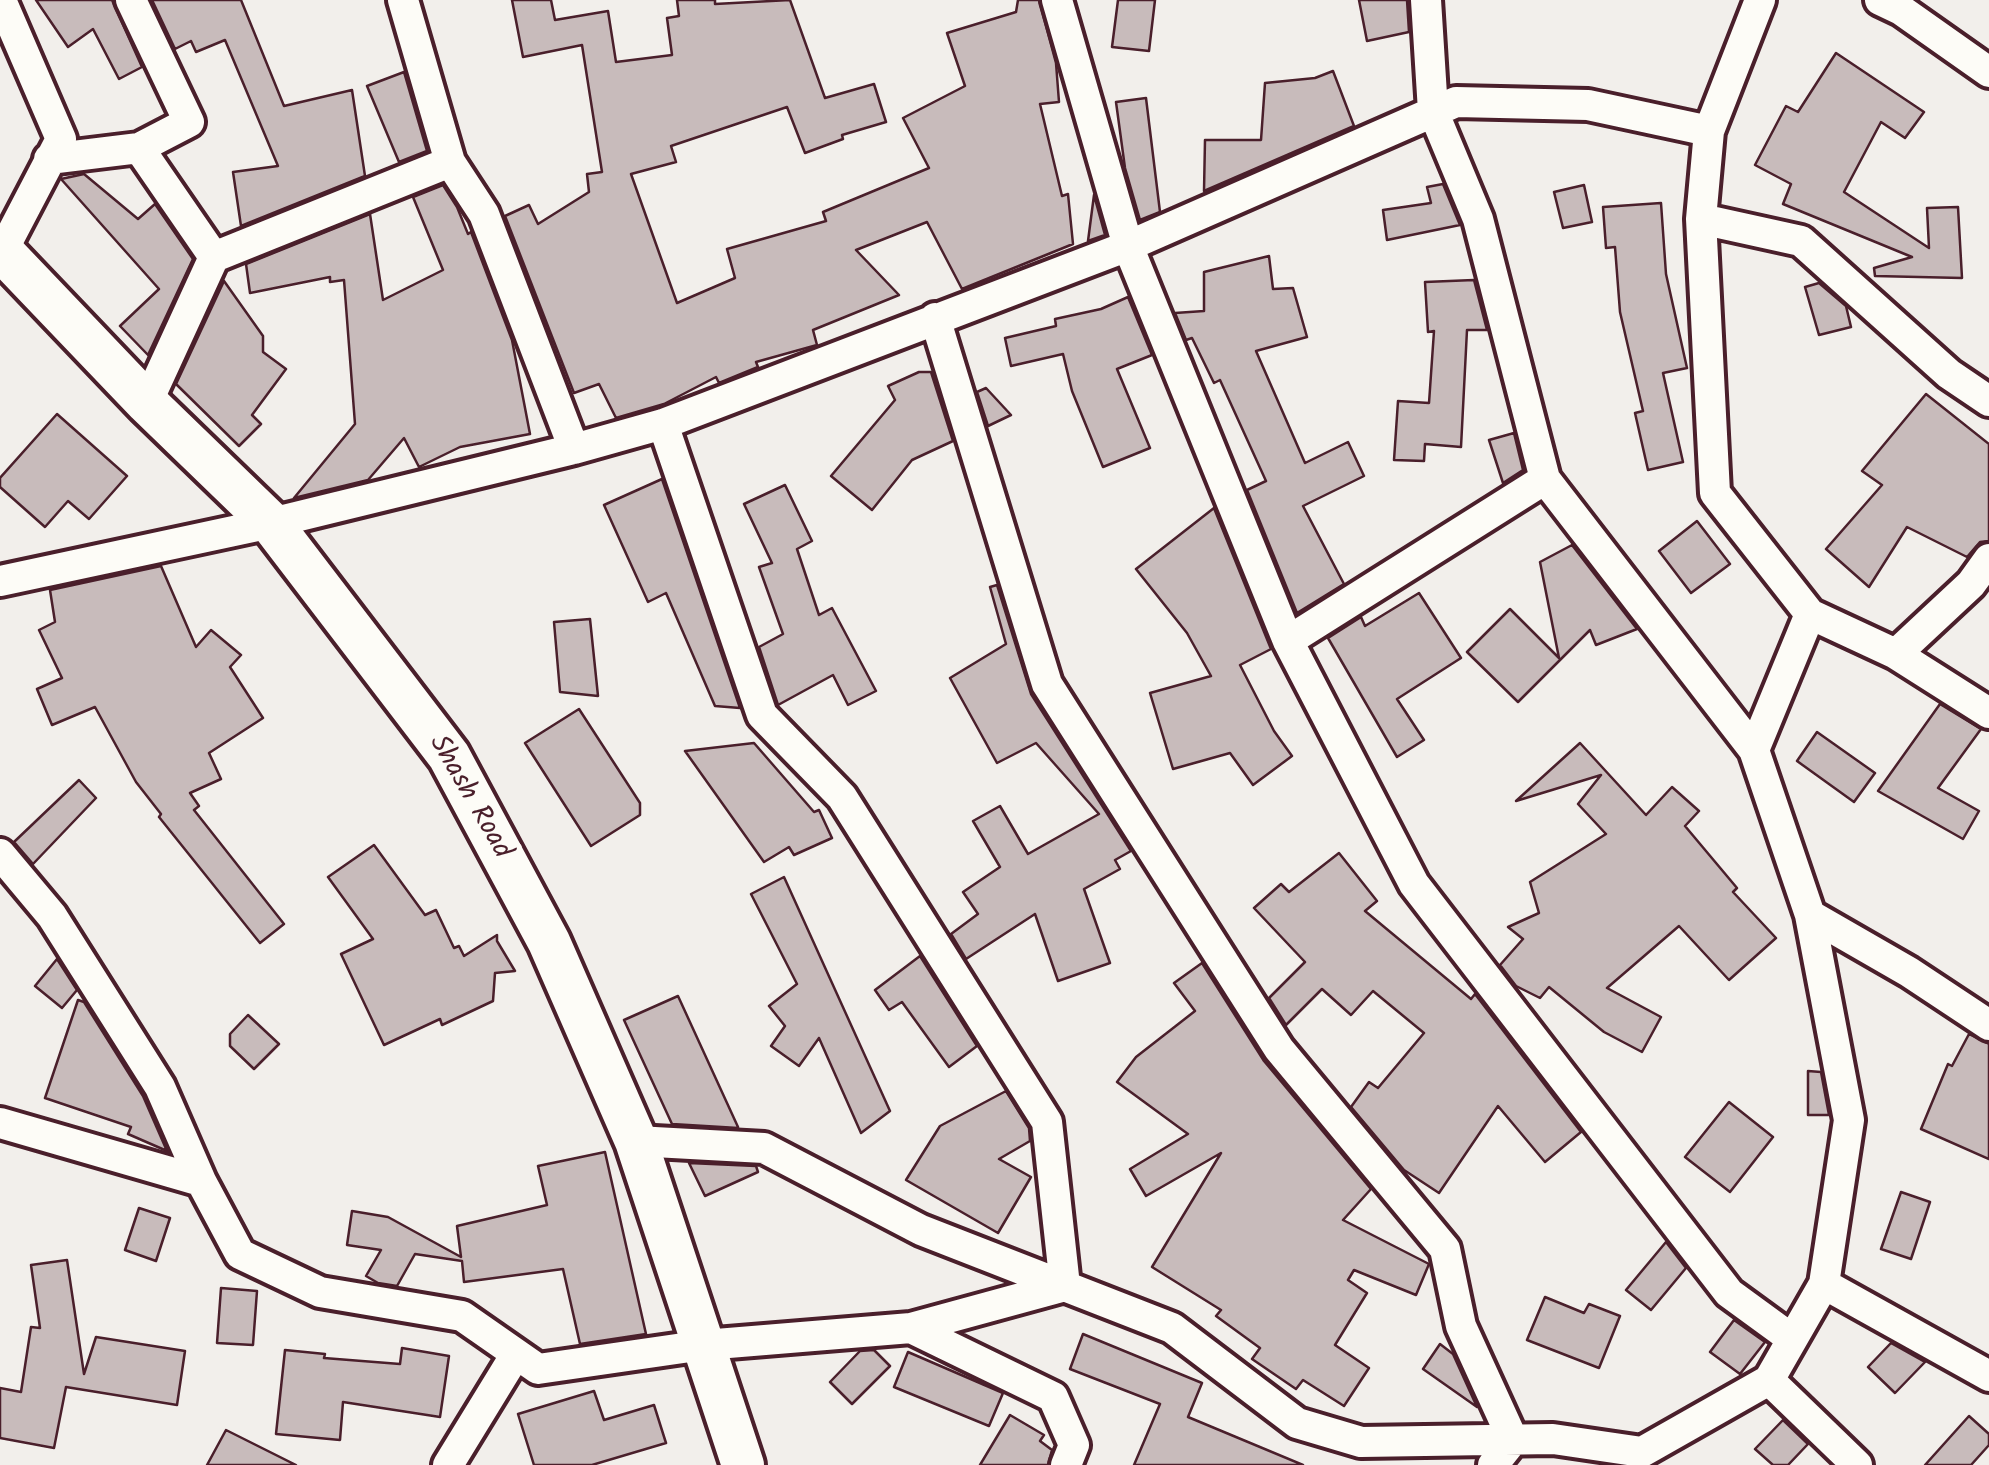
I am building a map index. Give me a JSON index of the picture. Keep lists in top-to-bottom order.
{
  "streets": {
    "street": ["Shash Road"]
  }
}
